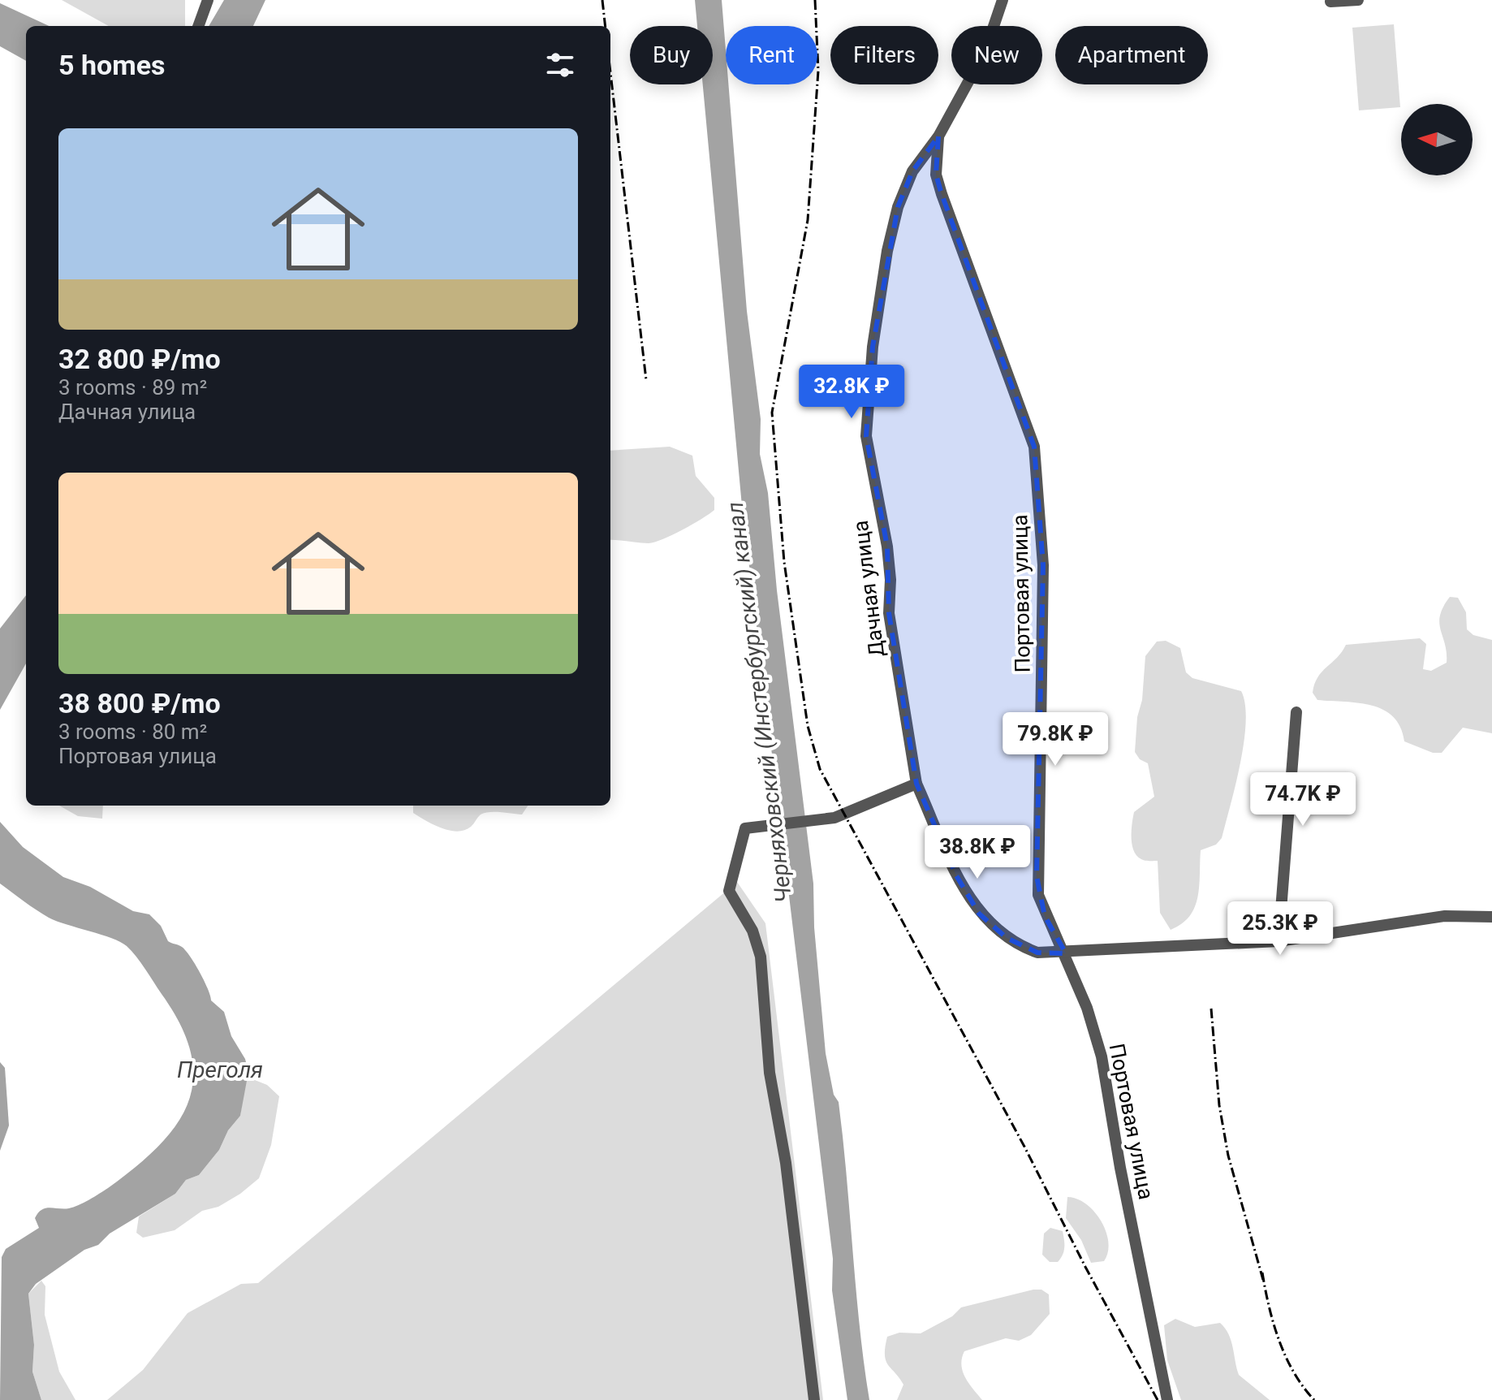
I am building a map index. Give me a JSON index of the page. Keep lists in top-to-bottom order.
{
  "streets": {
    "street": ["Дачная улица", "Портовая улица"]
  },
  "crossings": [
    ["Дачная улица", "Портовая улица"]
  ],
  "water": ["Черняховский (Инстербургский) канал", "Преголя"],
  "north": "left",
  "page": {
    "chip": [
      "Buy",
      "Rent",
      "Filters",
      "New",
      "Apartment"
    ],
    "heading": "5 homes",
    "list": [
      {
        "name": "32 800 ₽/mo",
        "note": "3 rooms · 89 m² · Дачная улица"
      },
      {
        "name": "38 800 ₽/mo",
        "note": "3 rooms · 80 m² · Портовая улица"
      }
    ],
    "price": [
      "32.8K ₽",
      "79.8K ₽",
      "74.7K ₽",
      "38.8K ₽",
      "25.3K ₽"
    ]
  }
}
